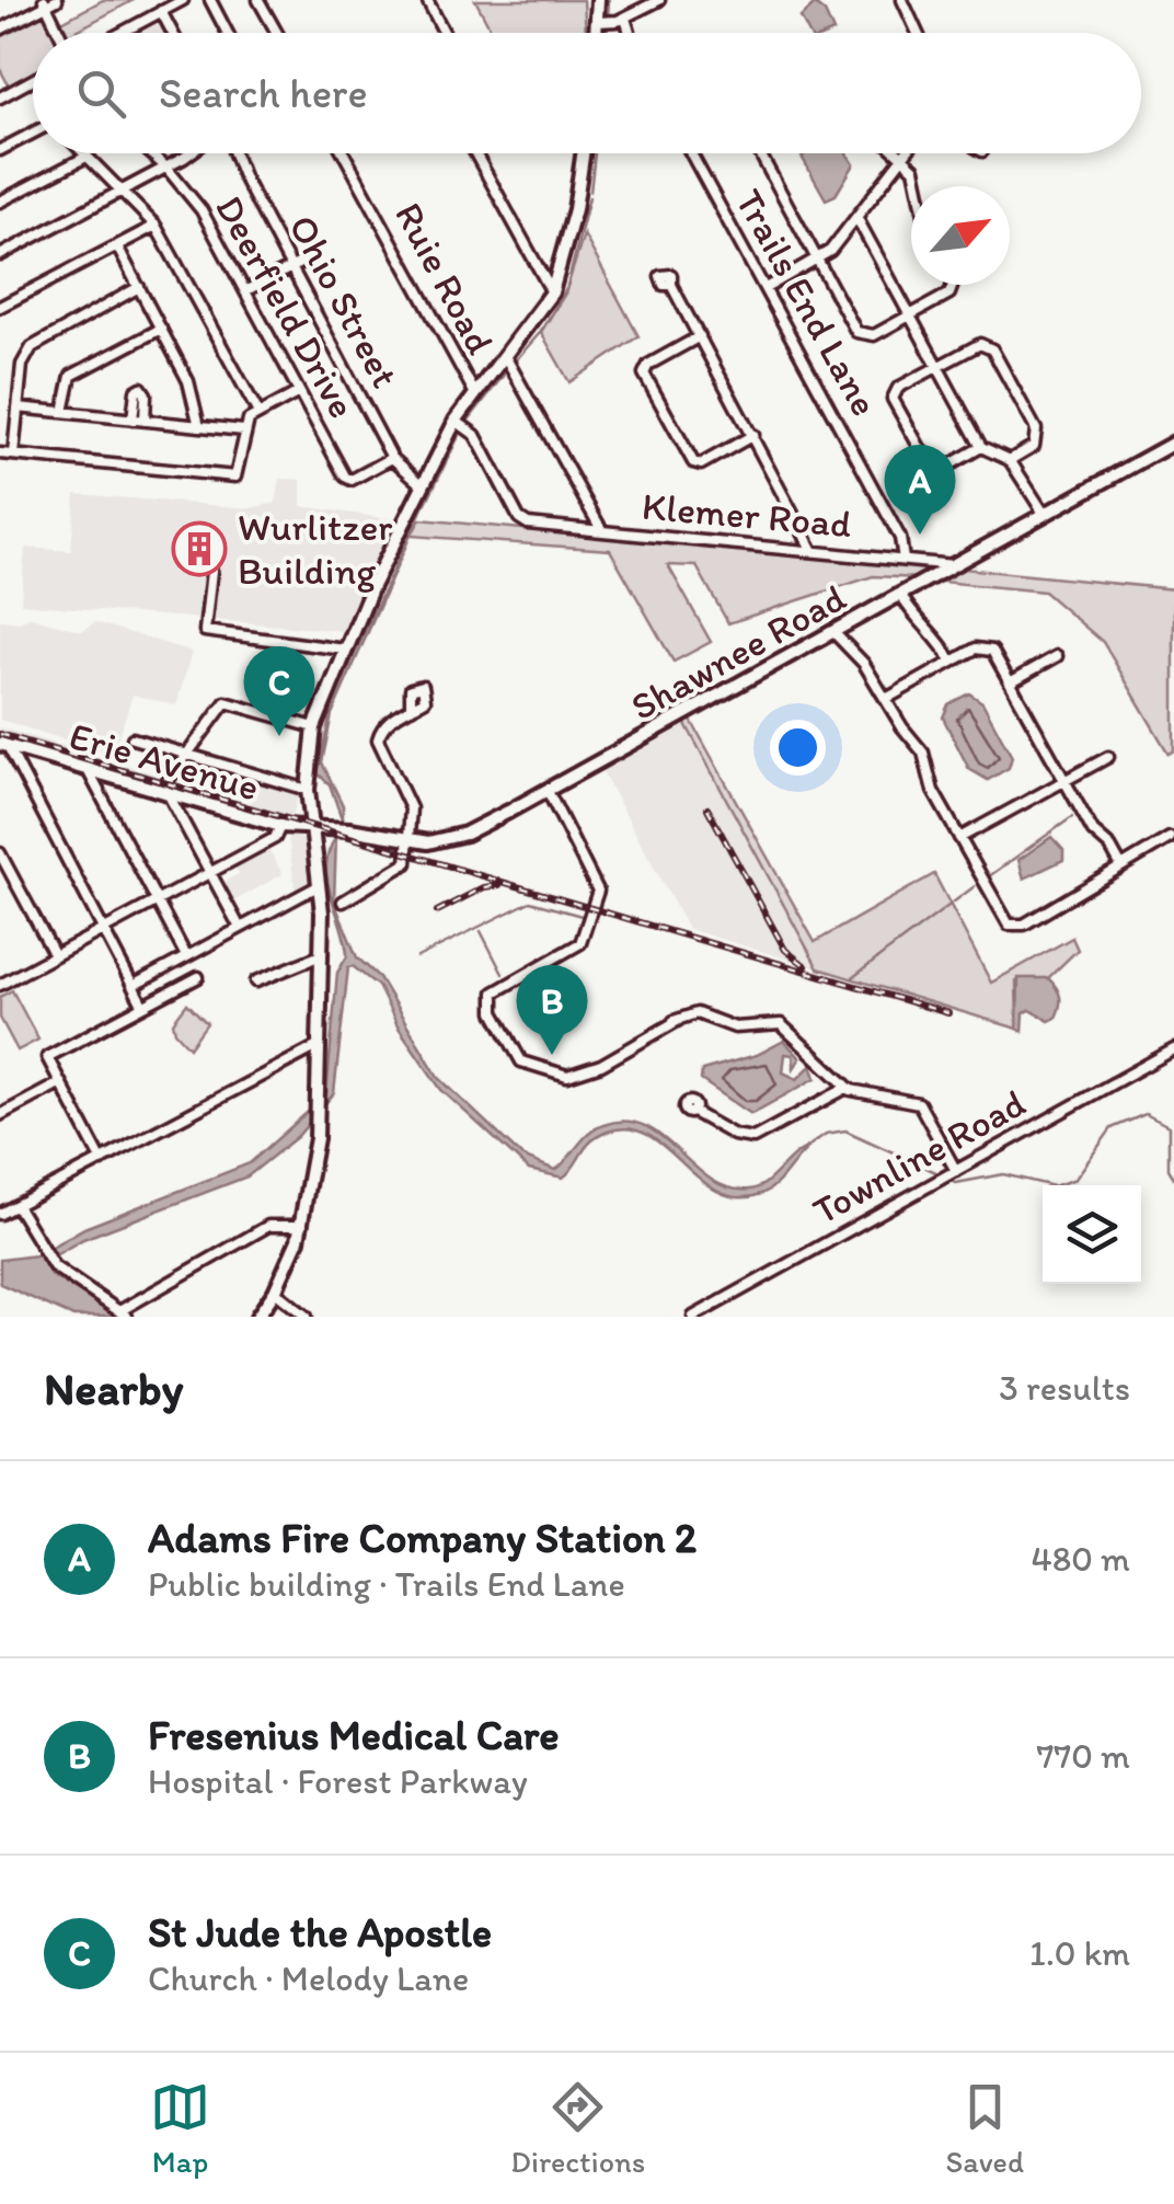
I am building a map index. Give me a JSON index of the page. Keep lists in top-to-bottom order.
{
  "streets": {
    "main road": ["Shawnee Road", "Erie Avenue"],
    "street": [
      "Ruie Road",
      "Ohio Street",
      "Trails End Lane",
      "Deerfield Drive",
      "Klemer Road",
      "Townline Road"
    ]
  },
  "crossings": [
    ["Ohio Street", "Deerfield Drive"],
    ["Trails End Lane", "Klemer Road"],
    ["Klemer Road", "Shawnee Road"],
    ["Shawnee Road", "Erie Avenue"]
  ],
  "places": {
    "building": ["Wurlitzer Building"]
  },
  "north": "top right",
  "page": {
    "search": "Search here",
    "pins": ["A", "C", "B"],
    "heading": ["Nearby", "3 results"],
    "list": [
      {
        "mark": "A",
        "name": "Adams Fire Company Station 2",
        "note": "Public building · Trails End Lane",
        "value": "480 m"
      },
      {
        "mark": "B",
        "name": "Fresenius Medical Care",
        "note": "Hospital · Forest Parkway",
        "value": "770 m"
      },
      {
        "mark": "C",
        "name": "St Jude the Apostle",
        "note": "Church · Melody Lane",
        "value": "1.0 km"
      }
    ],
    "nav": ["Map", "Directions", "Saved"]
  }
}
